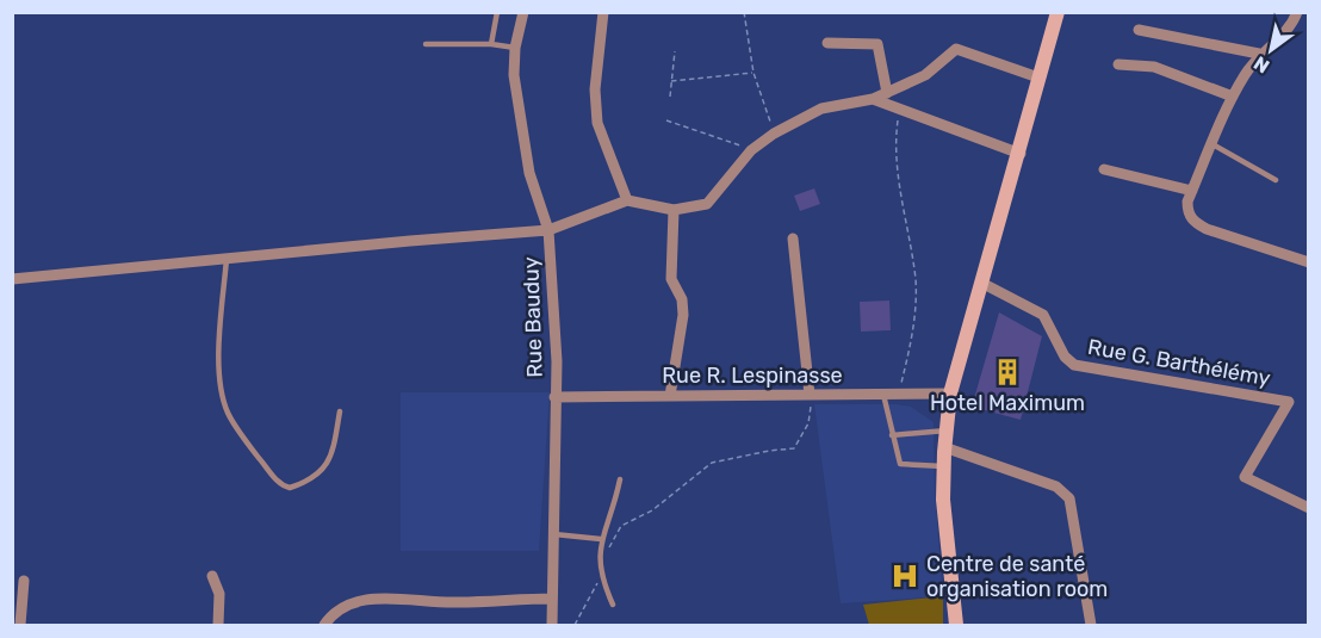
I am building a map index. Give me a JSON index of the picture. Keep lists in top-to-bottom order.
{
  "streets": {
    "street": ["Rue Bauduy", "Rue G. Barthélémy", "Rue R. Lespinasse"]
  },
  "crossings": [
    ["Rue Bauduy", "Rue R. Lespinasse"]
  ],
  "places": {
    "building": ["Hotel Maximum"],
    "hospital": ["Centre de santé organisation room"]
  },
  "north": "bottom left"
}
